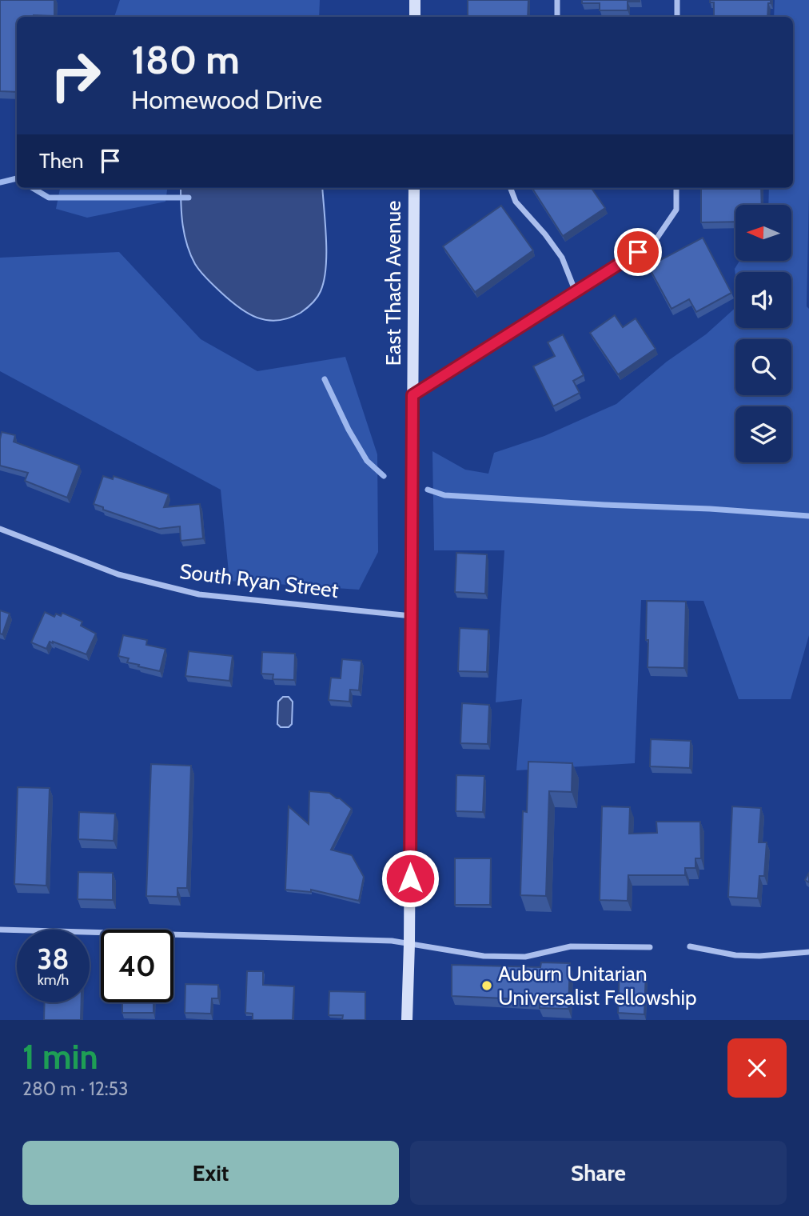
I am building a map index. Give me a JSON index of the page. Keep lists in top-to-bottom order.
{
  "streets": {
    "street": ["East Thach Avenue", "South Ryan Street"]
  },
  "crossings": [
    ["East Thach Avenue", "South Ryan Street"]
  ],
  "places": ["Auburn Unitarian Universalist Fellowship"],
  "north": "left",
  "page": {
    "turn": ["180 m", "Homewood Drive"],
    "then": "Then",
    "speed": "38 km/h",
    "limit": "40",
    "heading": ["1 min", "280 m · 12:53"],
    "buttons": ["Exit", "Share"]
  }
}
